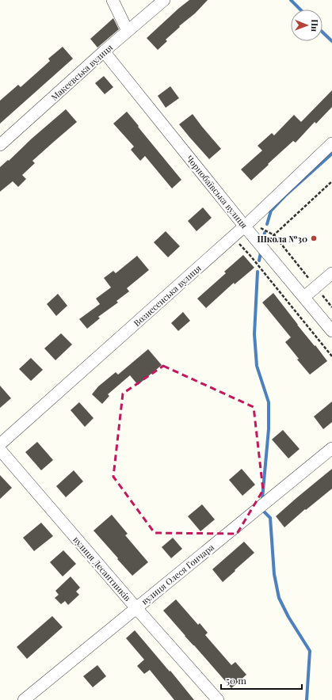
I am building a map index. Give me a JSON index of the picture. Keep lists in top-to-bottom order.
{
  "streets": {
    "street": [
      "Макеєвська вулиця",
      "Чорнобаївська вулиця",
      "Вознесенська вулиця",
      "вулиця Десантників",
      "вулиця Олеся Гончара"
    ]
  },
  "crossings": [
    ["Макеєвська вулиця", "Чорнобаївська вулиця"],
    ["Чорнобаївська вулиця", "Вознесенська вулиця"],
    ["вулиця Десантників", "вулиця Олеся Гончара"]
  ],
  "places": ["Школа №30"],
  "scale_bar": "50 m",
  "north": "right"
}
